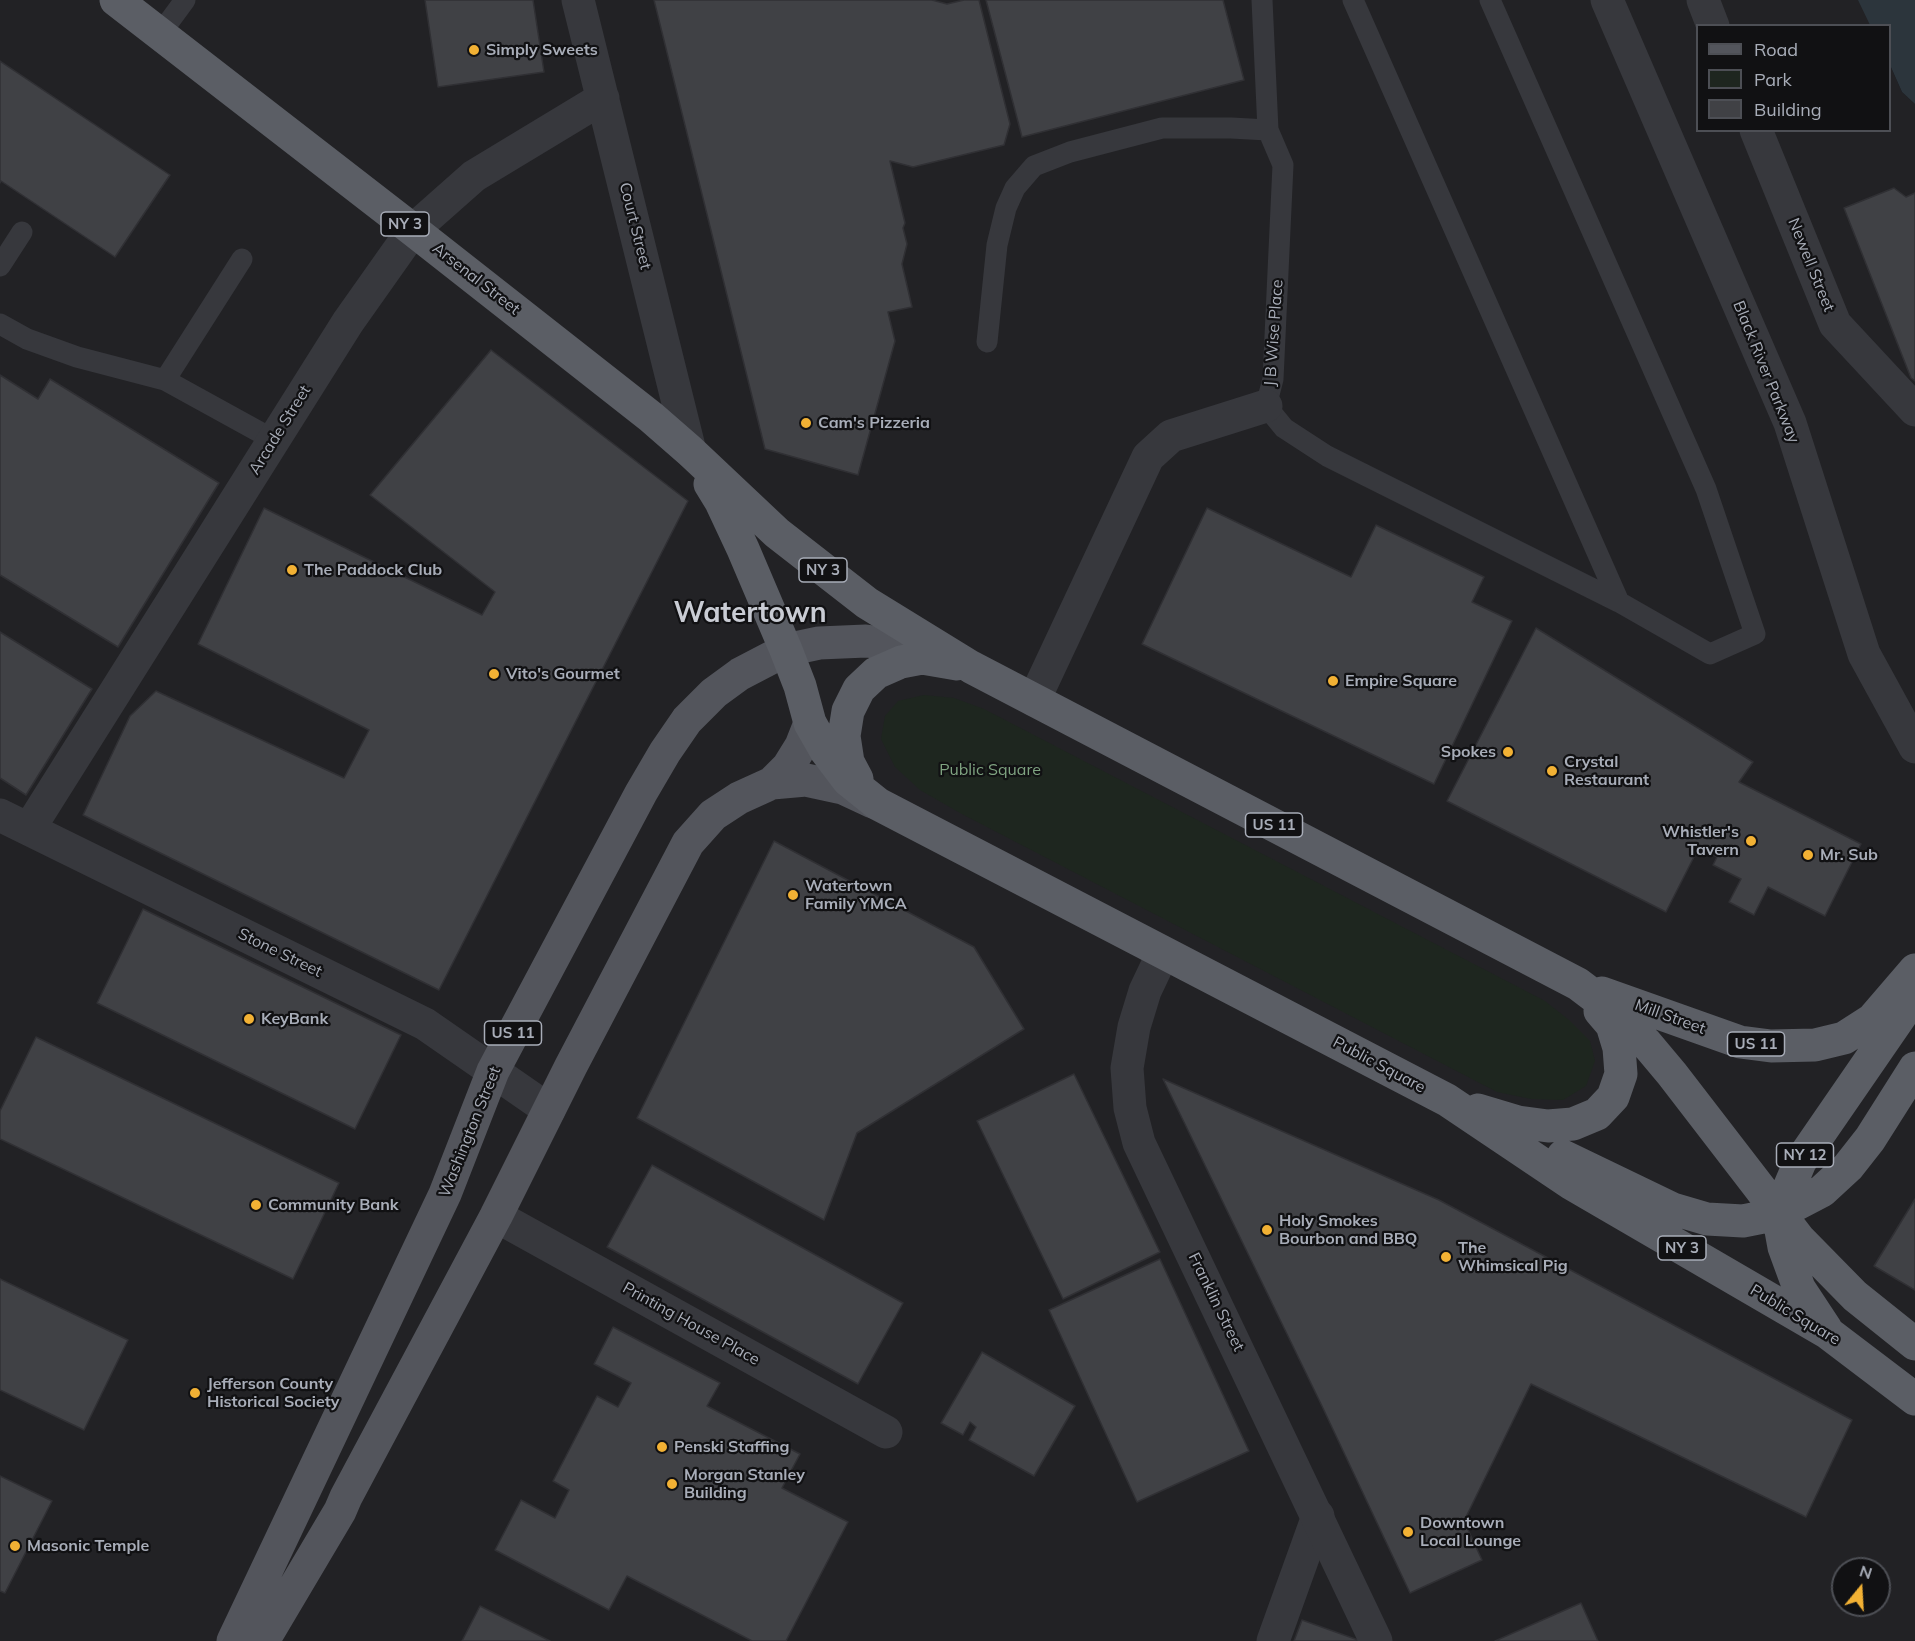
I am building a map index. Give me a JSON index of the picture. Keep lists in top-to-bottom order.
{
  "streets": {
    "highway": [
      "NY 3",
      "Arsenal Street",
      "US 11",
      "Mill Street",
      "Public Square",
      "NY 12"
    ],
    "main road": ["Washington Street"],
    "street": [
      "Court Street",
      "Newell Street",
      "Black River Parkway",
      "Arcade Street",
      "Stone Street",
      "Franklin Street",
      "Printing House Place"
    ],
    "lane": ["J B Wise Place"]
  },
  "crossings": [
    ["NY 3", "Court Street"],
    ["NY 3", "Arsenal Street"],
    ["NY 3", "US 11"],
    ["NY 3", "Public Square"],
    ["NY 3", "Washington Street"],
    ["Court Street", "Arsenal Street"],
    ["Court Street", "Arcade Street"],
    ["Court Street", "Public Square"],
    ["Arsenal Street", "Arcade Street"],
    ["Arsenal Street", "Public Square"],
    ["Arcade Street", "Stone Street"],
    ["US 11", "Mill Street"],
    ["US 11", "Washington Street"],
    ["Stone Street", "Washington Street"],
    ["Public Square", "Washington Street"],
    ["Public Square", "Franklin Street"]
  ],
  "districts": ["Watertown"],
  "parks": ["Public Square"],
  "places": [
    "Simply Sweets",
    "Cam's Pizzeria",
    "The Paddock Club",
    "Vito's Gourmet",
    "Empire Square",
    "Spokes",
    "Crystal Restaurant",
    "Whistler's Tavern",
    "Mr. Sub",
    "Watertown Family YMCA",
    "KeyBank",
    "Community Bank",
    "Holy Smokes Bourbon and BBQ",
    "The Whimsical Pig",
    "Jefferson County Historical Society",
    "Penski Staffing",
    "Morgan Stanley Building",
    "Downtown Local Lounge",
    "Masonic Temple"
  ],
  "legend": ["Road", "Park", "Building"],
  "north": "top"
}
